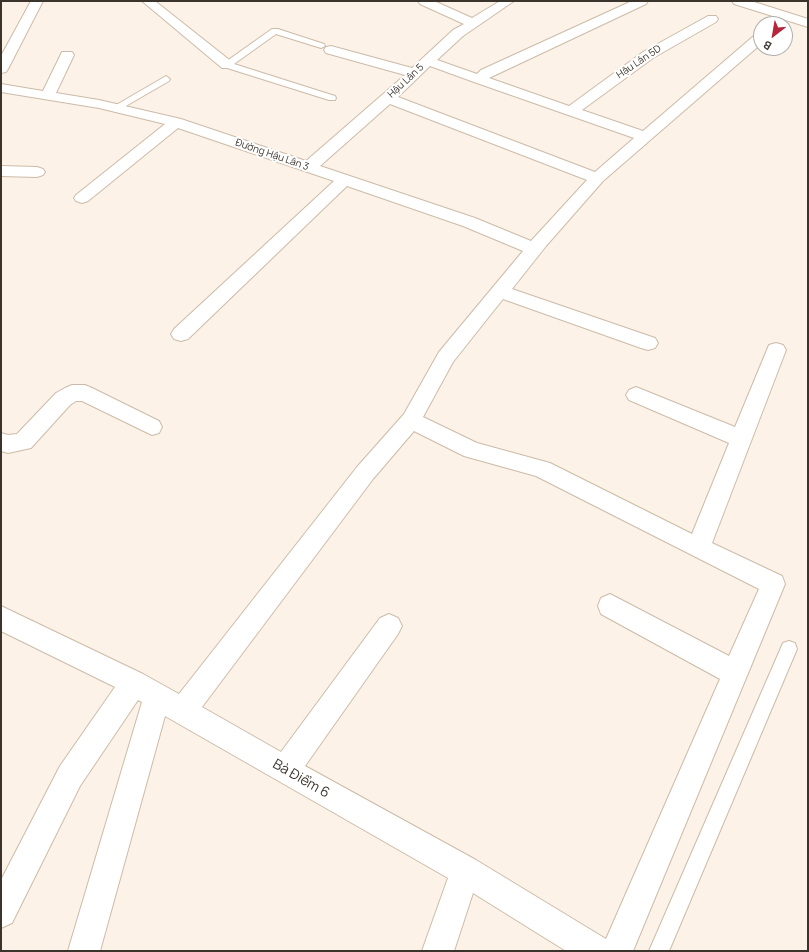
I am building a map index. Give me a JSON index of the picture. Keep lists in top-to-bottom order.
{
  "streets": {
    "street": [
      "Hậu Lân 5D",
      "Hậu Lân 5",
      "Đường Hậu Lân 3",
      "Bà Điểm 6"
    ]
  },
  "crossings": [
    ["Hậu Lân 5", "Đường Hậu Lân 3"]
  ],
  "north": "bottom left"
}
